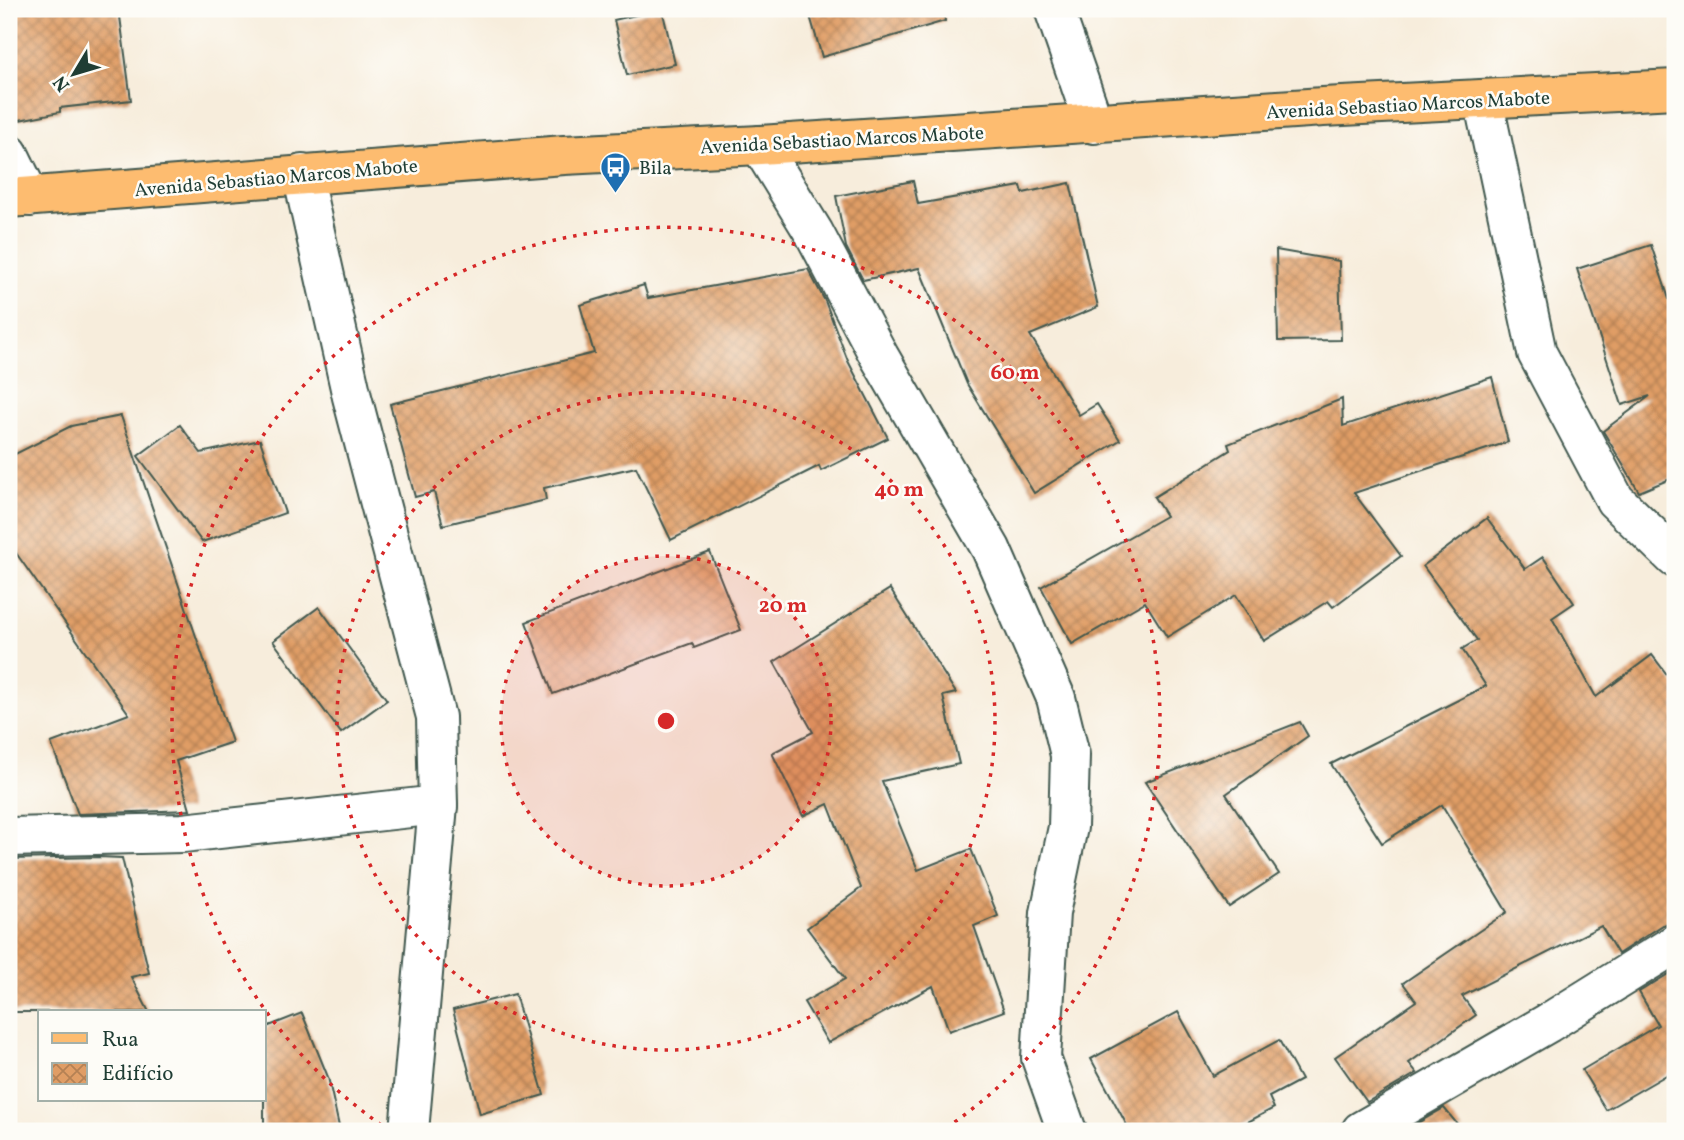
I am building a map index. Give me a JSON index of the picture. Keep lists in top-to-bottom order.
{
  "streets": {
    "main road": ["Avenida Sebastiao Marcos Mabote"]
  },
  "places": {
    "bus stop": ["Bila"]
  },
  "legend": ["Rua", "Edifício"],
  "north": "bottom left",
  "rings": ["60 m", "40 m", "20 m"]
}
